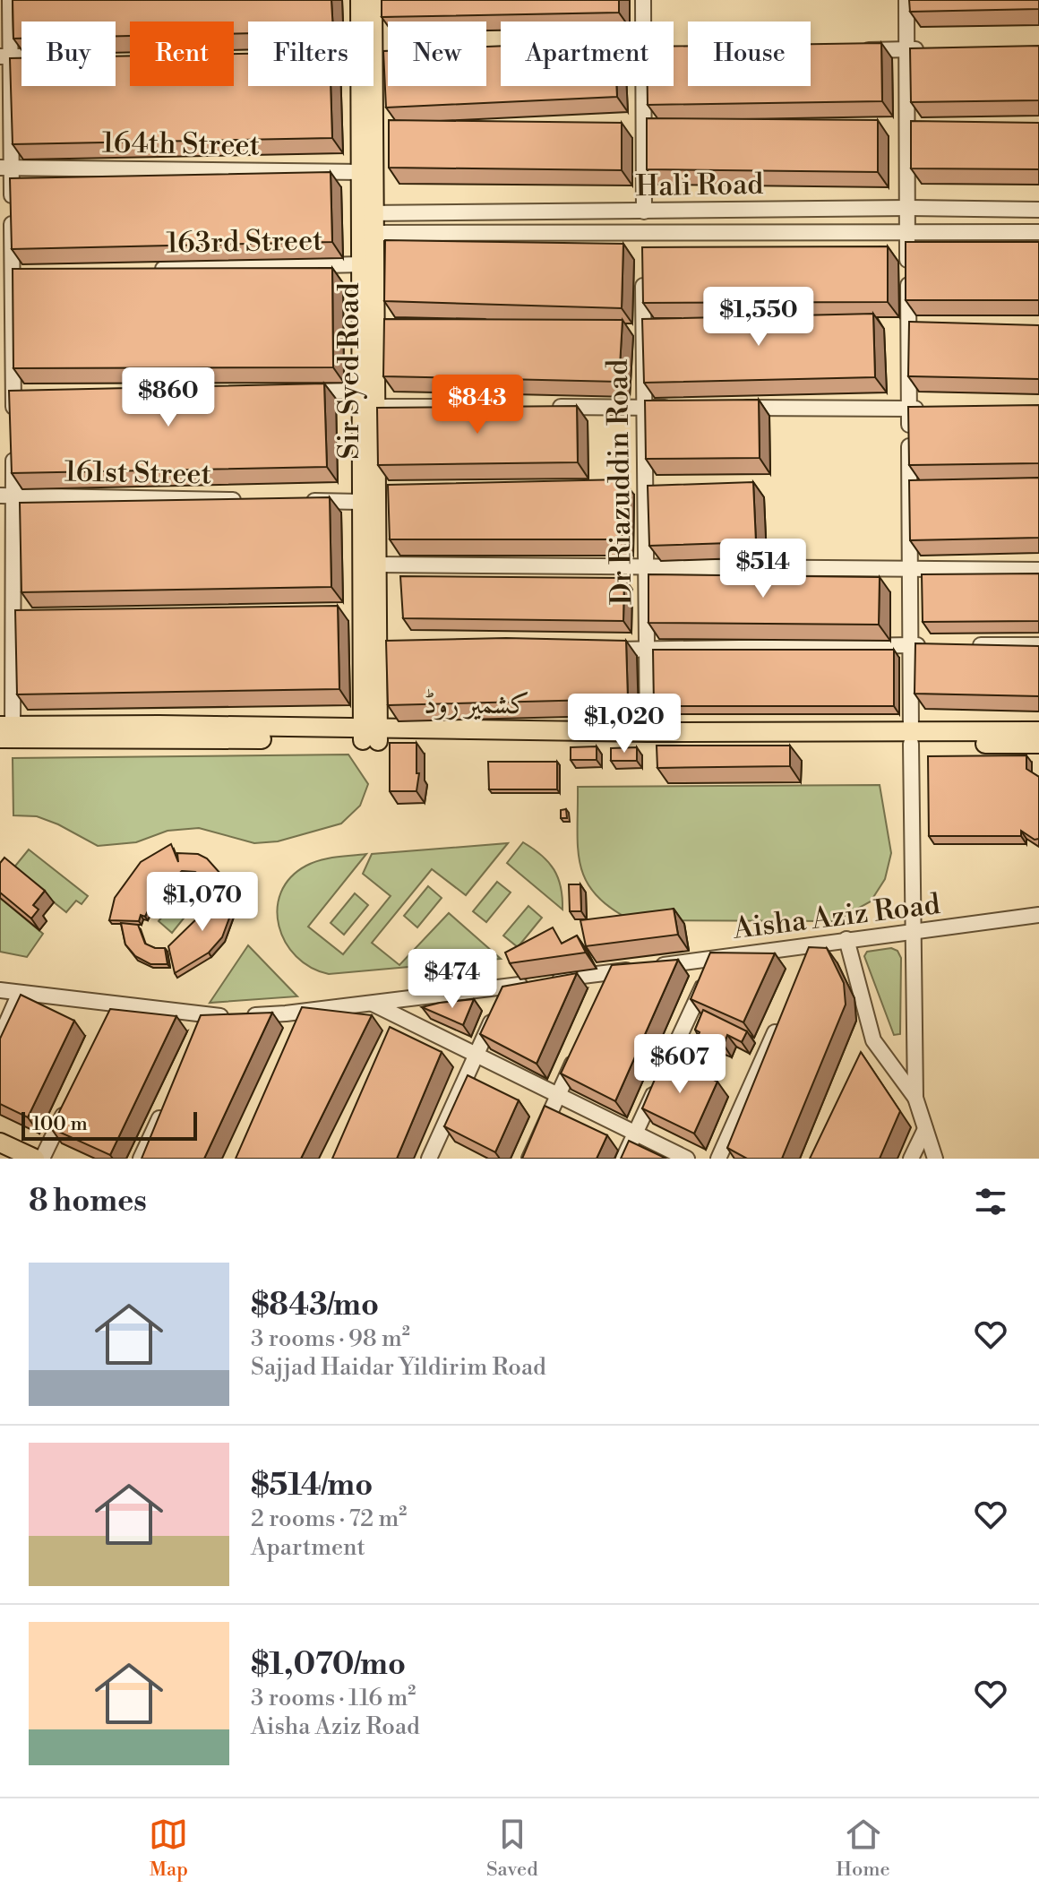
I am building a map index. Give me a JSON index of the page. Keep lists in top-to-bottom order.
{
  "streets": {
    "main road": ["Sir Syed Road", "کشمیر روڈ"],
    "street": [
      "164th Street",
      "Hali Road",
      "163rd Street",
      "161st Street",
      "Dr Riazuddin Road",
      "Aisha Aziz Road"
    ]
  },
  "crossings": [
    ["164th Street", "Sir Syed Road"],
    ["Hali Road", "Sir Syed Road"],
    ["163rd Street", "Sir Syed Road"],
    ["Sir Syed Road", "کشمیر روڈ"],
    ["Dr Riazuddin Road", "کشمیر روڈ"]
  ],
  "scale_bar": "100 m",
  "page": {
    "chip": [
      "Buy",
      "Rent",
      "Filters",
      "New",
      "Apartment",
      "House"
    ],
    "price": [
      "$1,550",
      "$860",
      "$843",
      "$514",
      "$1,020",
      "$1,070",
      "$474",
      "$607"
    ],
    "scale": "100 m",
    "heading": "8 homes",
    "list": [
      {
        "name": "$843/mo",
        "note": "3 rooms · 98 m² · Sajjad Haidar Yildirim Road"
      },
      {
        "name": "$514/mo",
        "note": "2 rooms · 72 m² · Apartment"
      },
      {
        "name": "$1,070/mo",
        "note": "3 rooms · 116 m² · Aisha Aziz Road"
      }
    ],
    "tabs": ["Map", "Saved", "Home"]
  }
}
